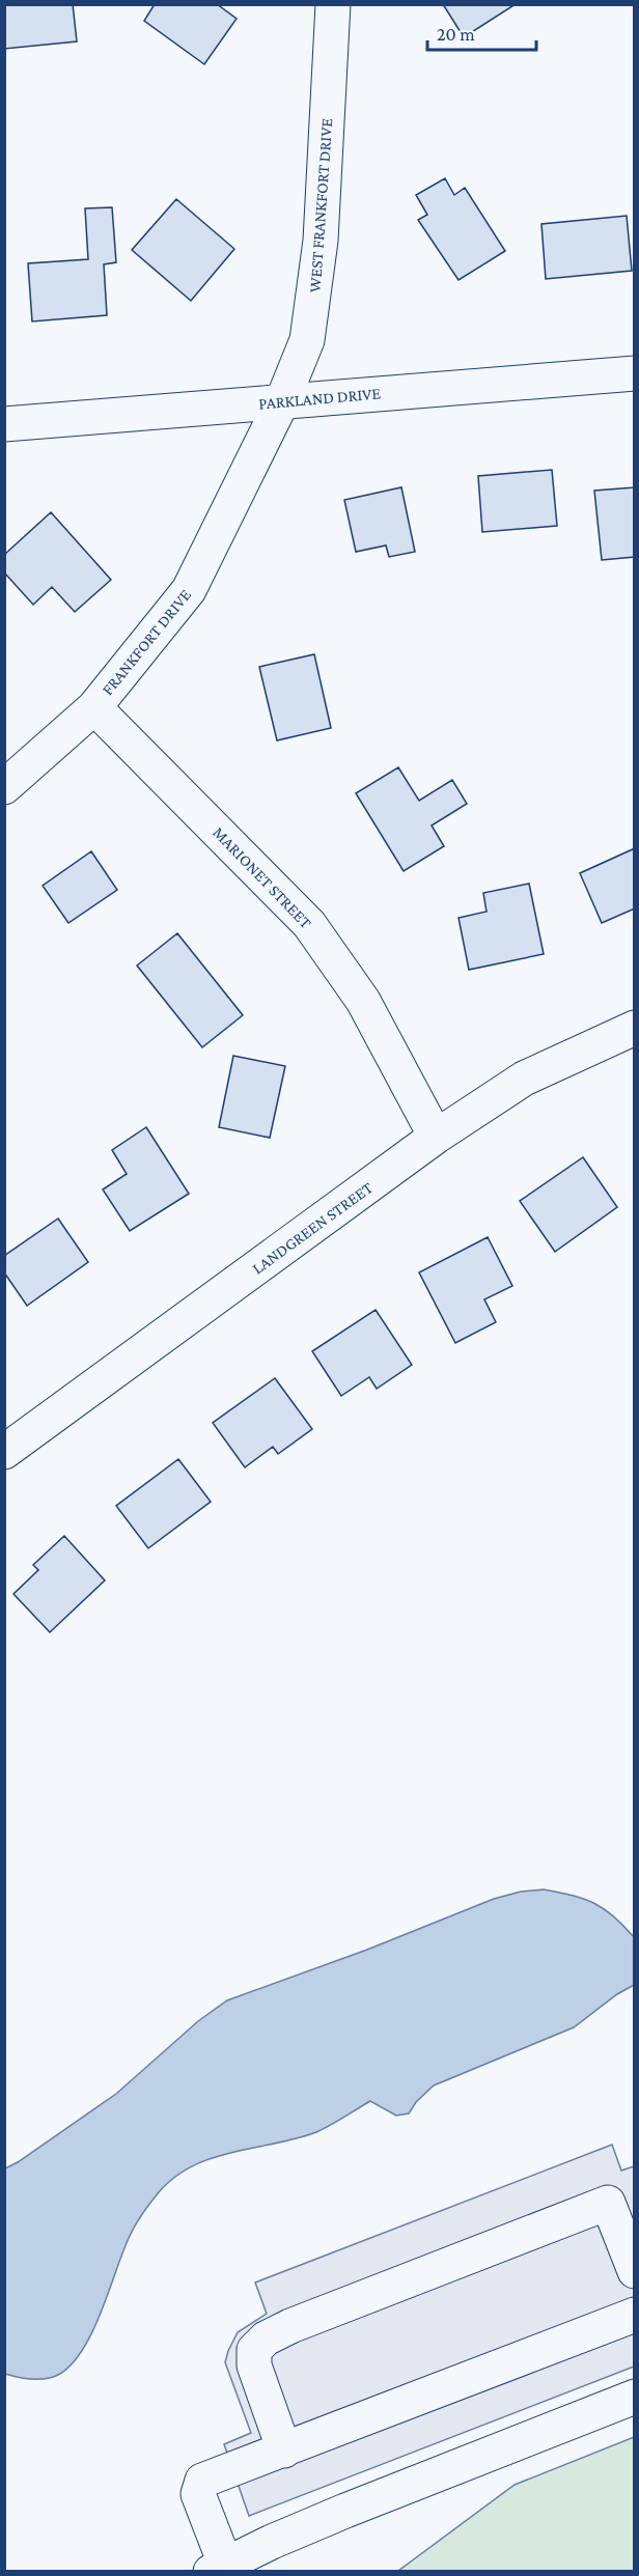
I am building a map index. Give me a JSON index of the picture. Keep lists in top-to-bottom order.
{
  "streets": {
    "street": [
      "WEST FRANKFORT DRIVE",
      "PARKLAND DRIVE",
      "FRANKFORT DRIVE",
      "MARIONET STREET",
      "LANDGREEN STREET"
    ]
  },
  "crossings": [
    ["WEST FRANKFORT DRIVE", "PARKLAND DRIVE"],
    ["WEST FRANKFORT DRIVE", "FRANKFORT DRIVE"],
    ["PARKLAND DRIVE", "FRANKFORT DRIVE"],
    ["FRANKFORT DRIVE", "MARIONET STREET"],
    ["MARIONET STREET", "LANDGREEN STREET"]
  ],
  "scale_bar": "20 m"
}
